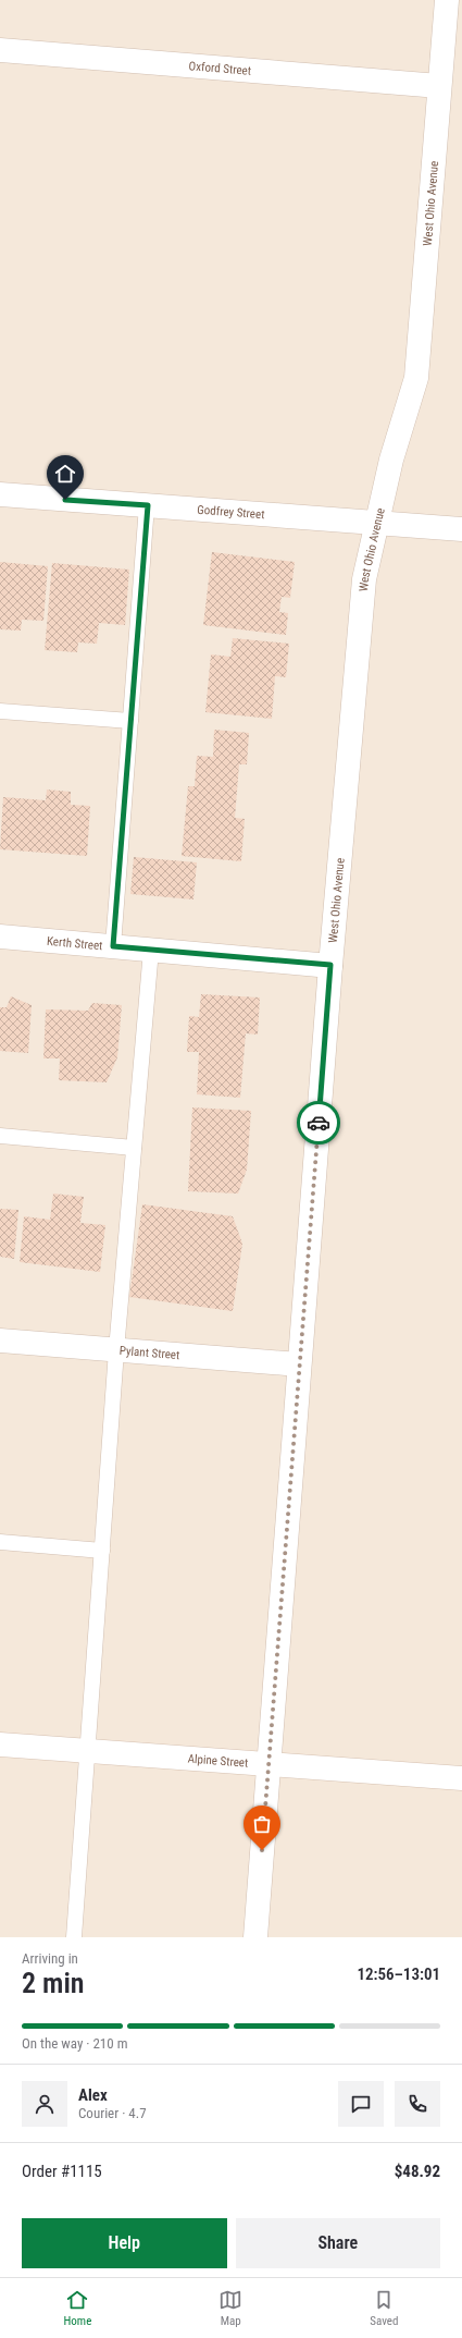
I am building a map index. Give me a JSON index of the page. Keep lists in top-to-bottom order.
{
  "streets": {
    "street": [
      "Oxford Street",
      "West Ohio Avenue",
      "Godfrey Street",
      "Kerth Street",
      "Pylant Street",
      "Alpine Street"
    ]
  },
  "crossings": [
    ["Oxford Street", "West Ohio Avenue"],
    ["West Ohio Avenue", "Godfrey Street"],
    ["West Ohio Avenue", "Kerth Street"],
    ["West Ohio Avenue", "Pylant Street"],
    ["West Ohio Avenue", "Alpine Street"]
  ],
  "page": {
    "heading": ["2 min", "Arriving in", "12:56–13:01"],
    "panel": [
      "Alex",
      "Courier · 4.7",
      "Order #1115",
      "$48.92"
    ],
    "bar": "On the way · 210 m",
    "buttons": ["Help", "Share"],
    "tabs": ["Home", "Map", "Saved"]
  }
}
